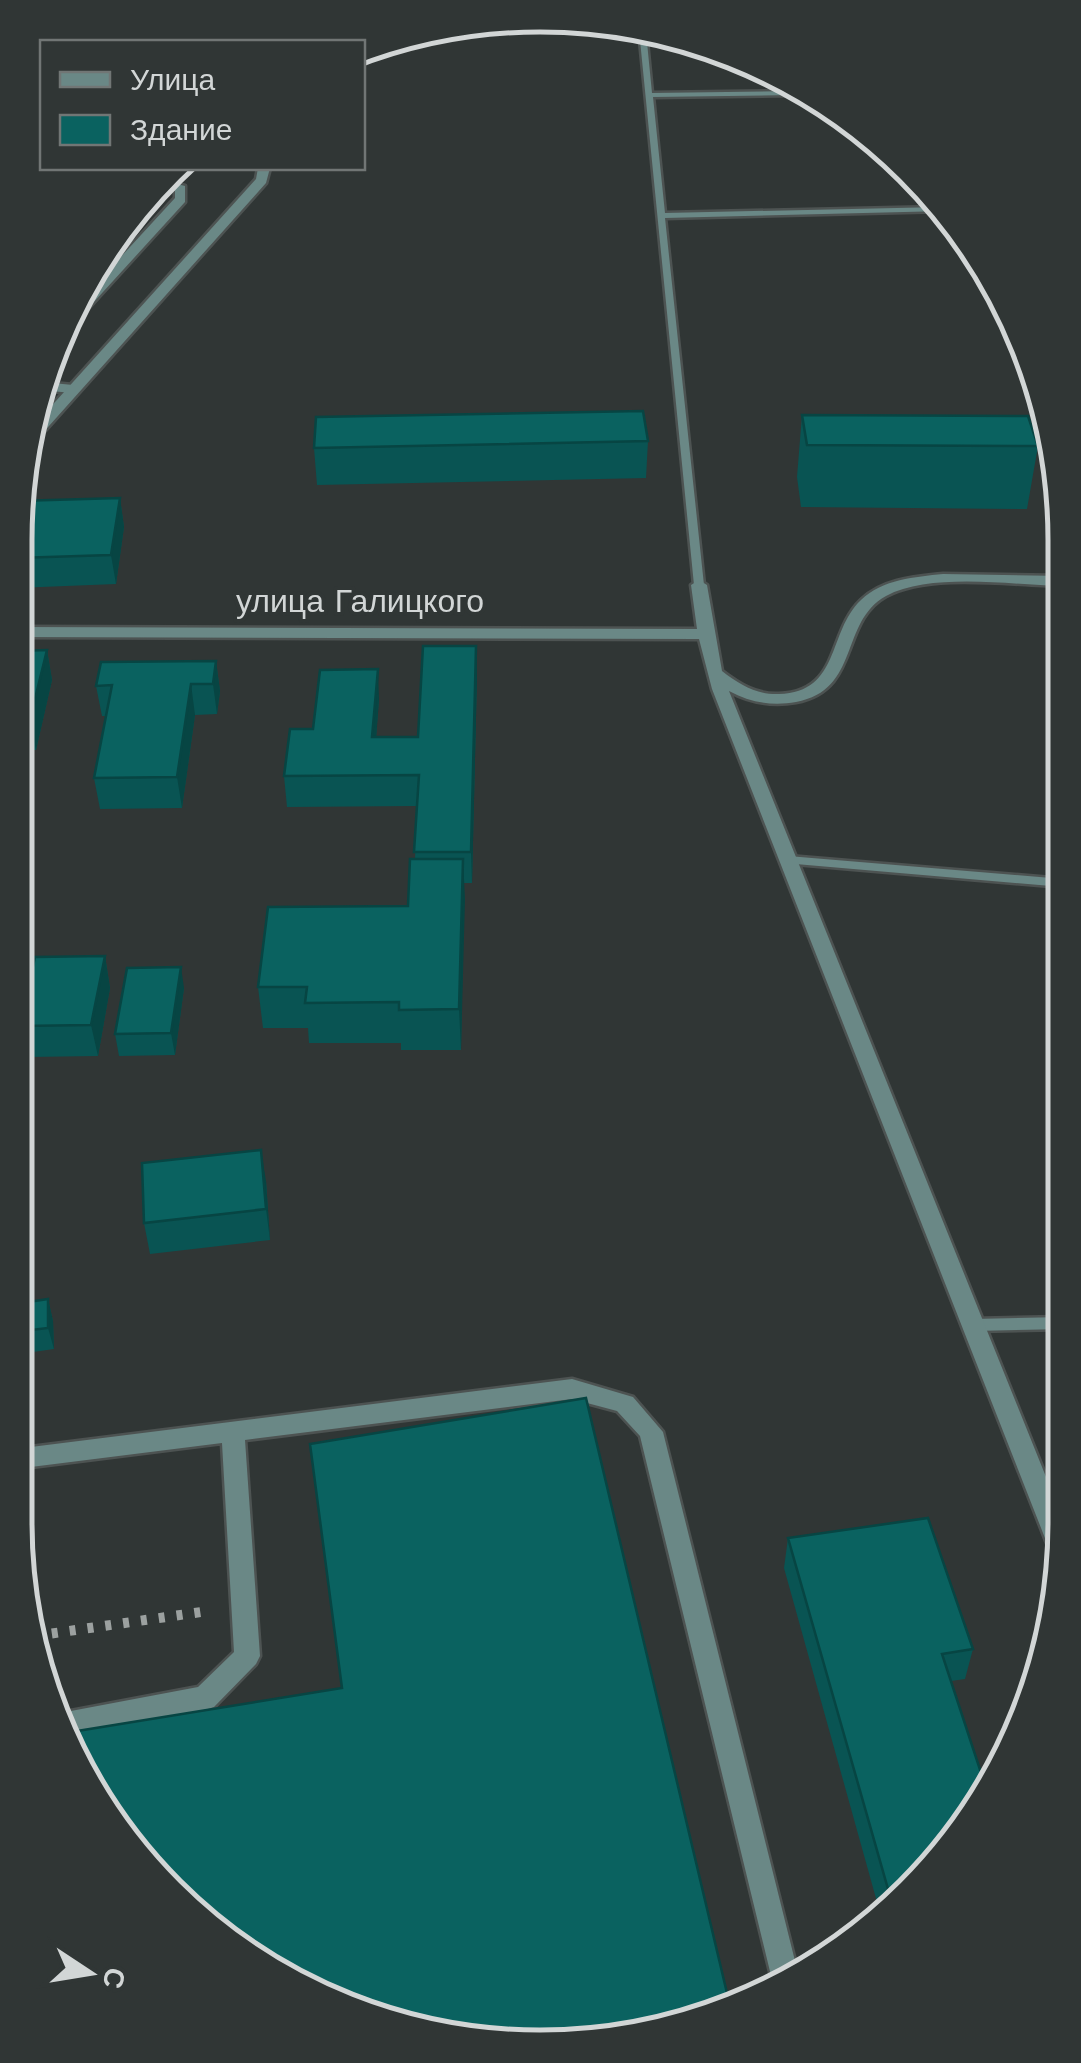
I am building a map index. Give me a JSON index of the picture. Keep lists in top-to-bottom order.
{
  "streets": {
    "street": ["улица Галицкого"]
  },
  "legend": ["Улица", "Здание"],
  "north": "right"
}
